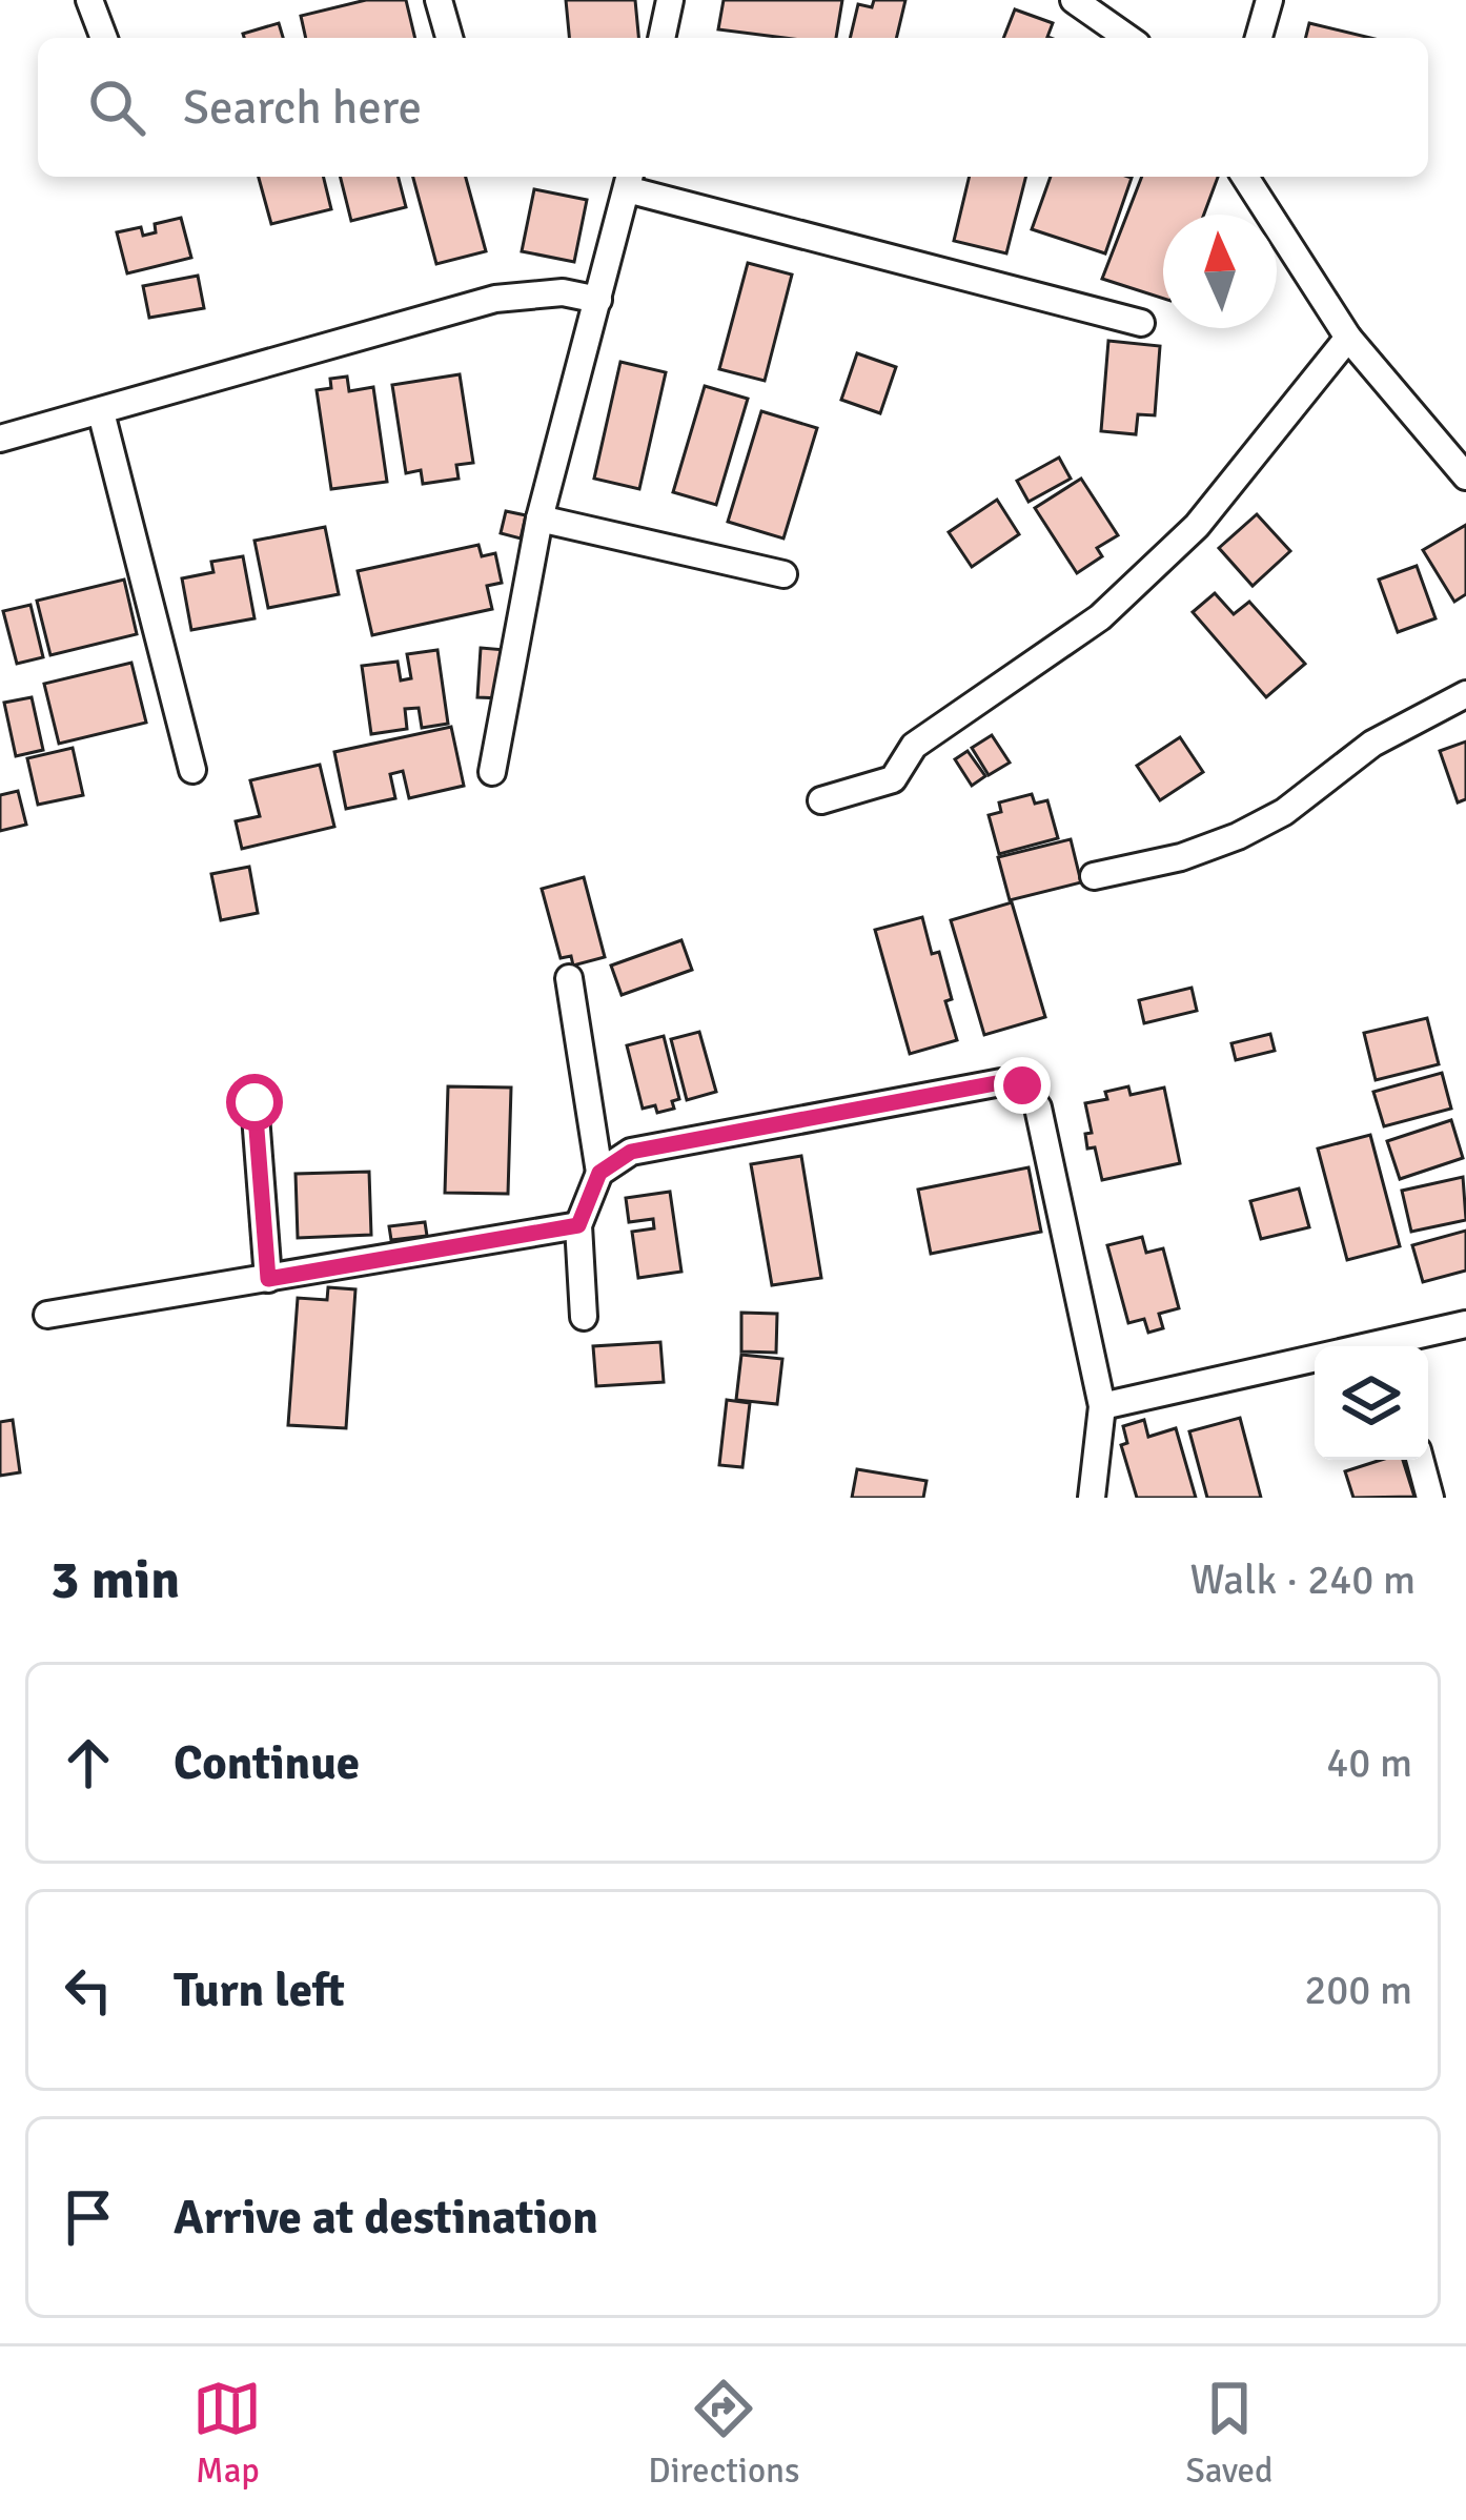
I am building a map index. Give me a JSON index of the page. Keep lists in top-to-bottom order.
{
  "north": "top",
  "page": {
    "search": "Search here",
    "heading": ["3 min", "Walk · 240 m"],
    "list": [
      ["Continue", "40 m"],
      ["Turn left", "200 m"],
      "Arrive at destination"
    ],
    "nav": ["Map", "Directions", "Saved"]
  }
}
